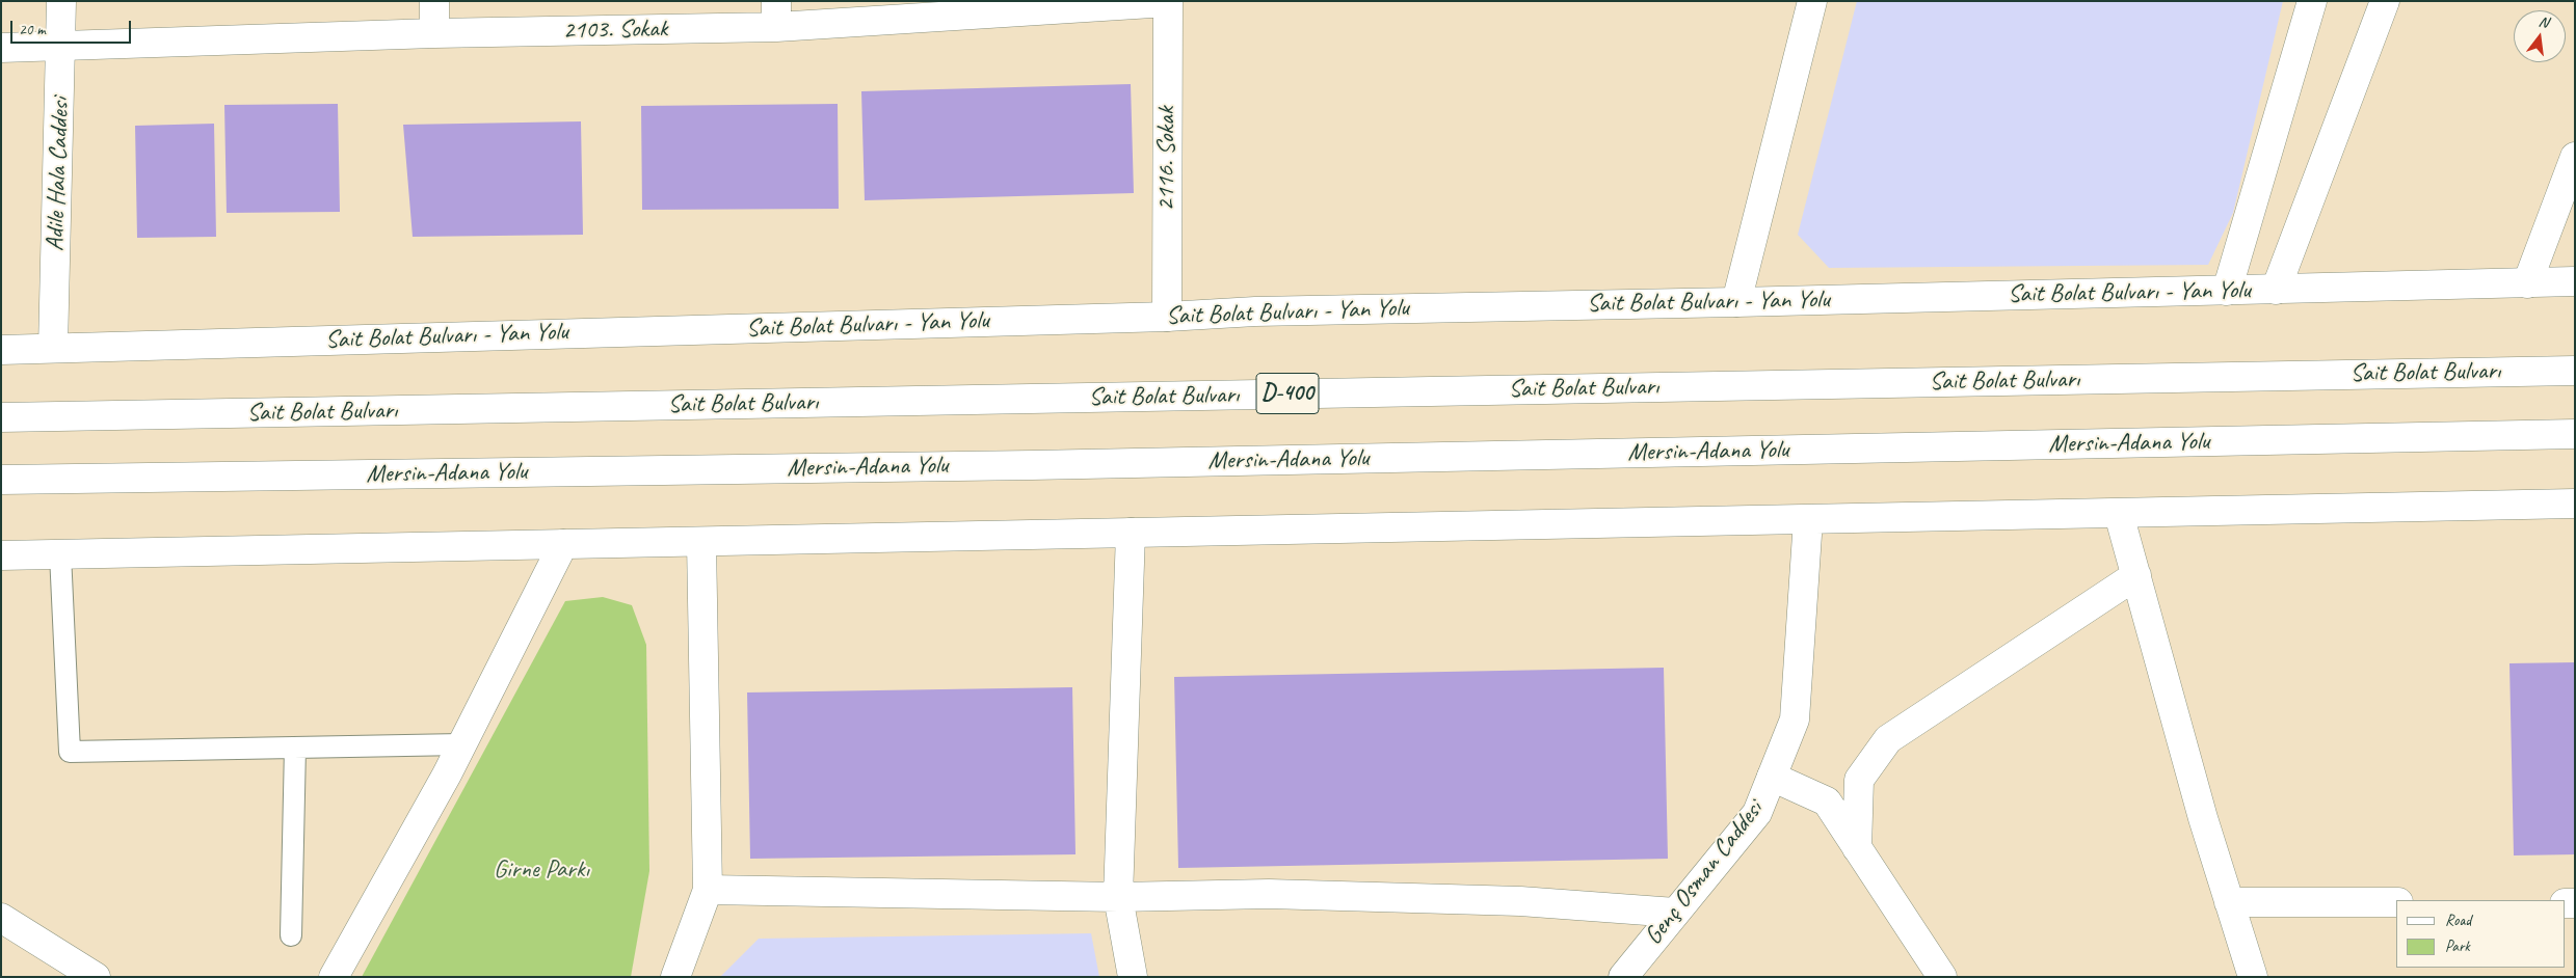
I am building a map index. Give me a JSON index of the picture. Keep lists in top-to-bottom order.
{
  "streets": {
    "main road": [
      "2103. Sokak",
      "2116. Sokak",
      "Adile Hala Caddesi",
      "Sait Bolat Bulvarı - Yan Yolu",
      "Sait Bolat Bulvarı",
      "D-400",
      "Mersin-Adana Yolu",
      "Genç Osman Caddesi"
    ]
  },
  "crossings": [
    ["2103. Sokak", "2116. Sokak"],
    ["2103. Sokak", "Adile Hala Caddesi"],
    ["2116. Sokak", "Sait Bolat Bulvarı - Yan Yolu"],
    ["Adile Hala Caddesi", "Sait Bolat Bulvarı - Yan Yolu"]
  ],
  "parks": ["Girne Parkı"],
  "legend": ["Road", "Park"],
  "scale_bar": "20 m",
  "north": "top"
}
